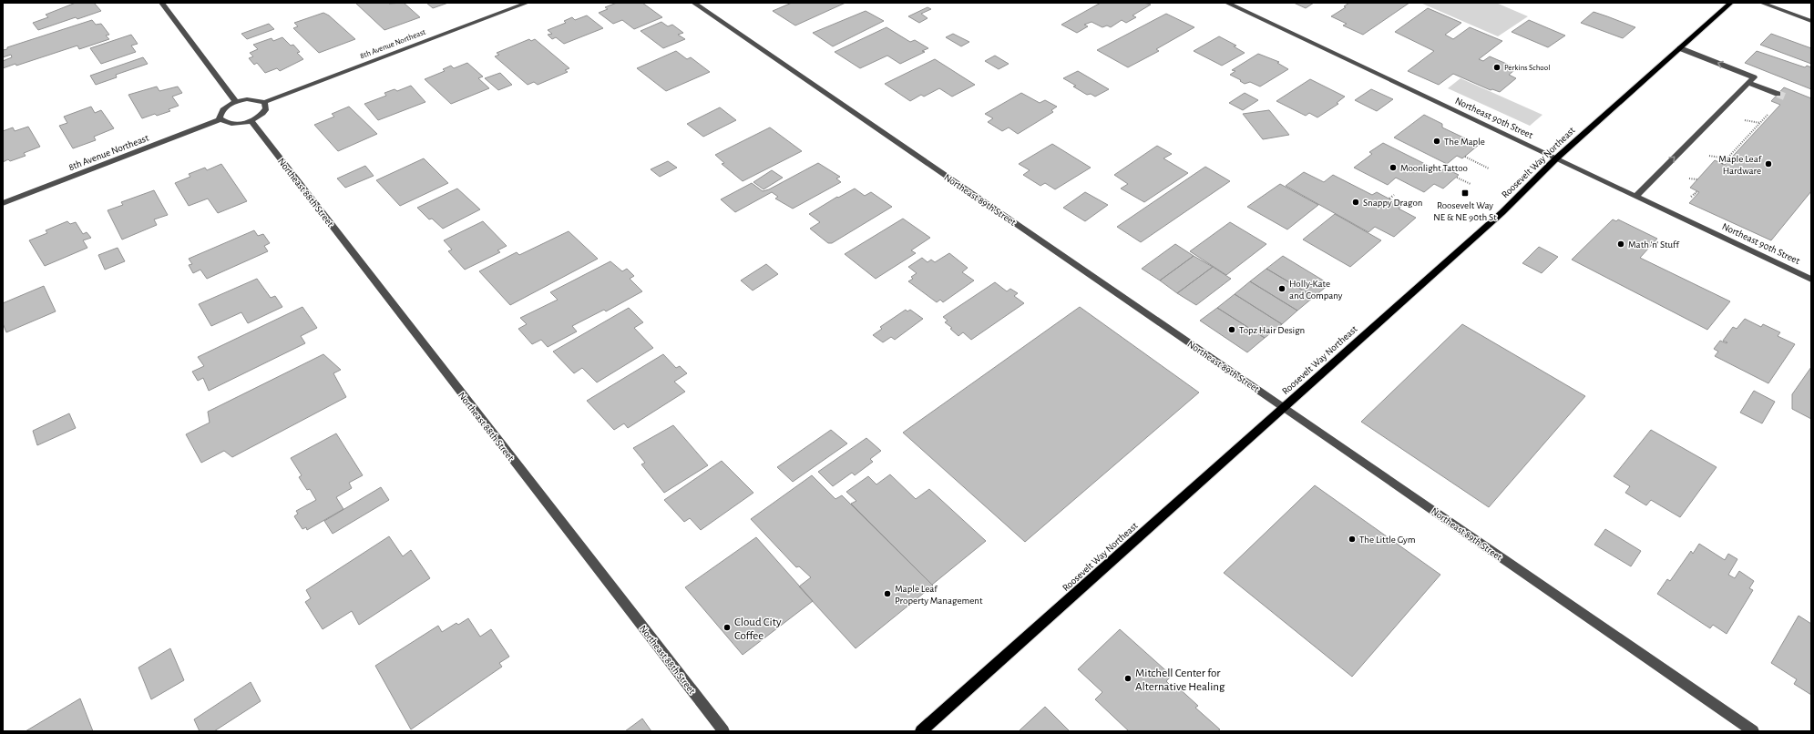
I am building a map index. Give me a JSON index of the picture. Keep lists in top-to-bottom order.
{
  "streets": {
    "main road": ["Roosevelt Way Northeast"],
    "street": [
      "8th Avenue Northeast",
      "Northeast 90th Street",
      "Northeast 88th Street",
      "Northeast 89th Street"
    ]
  },
  "crossings": [
    ["Northeast 90th Street", "Roosevelt Way Northeast"],
    ["Roosevelt Way Northeast", "Northeast 89th Street"]
  ],
  "places": {
    "other": [
      "Perkins School",
      "The Maple",
      "Maple Leaf Hardware",
      "Moonlight Tattoo",
      "Snappy Dragon",
      "Math 'n' Stuff",
      "Holly-Kate and Company",
      "Topz Hair Design",
      "The Little Gym",
      "Maple Leaf Property Management",
      "Cloud City Coffee",
      "Mitchell Center for Alternative Healing"
    ],
    "transit": ["Roosevelt Way NE & NE 90th St"]
  }
}
